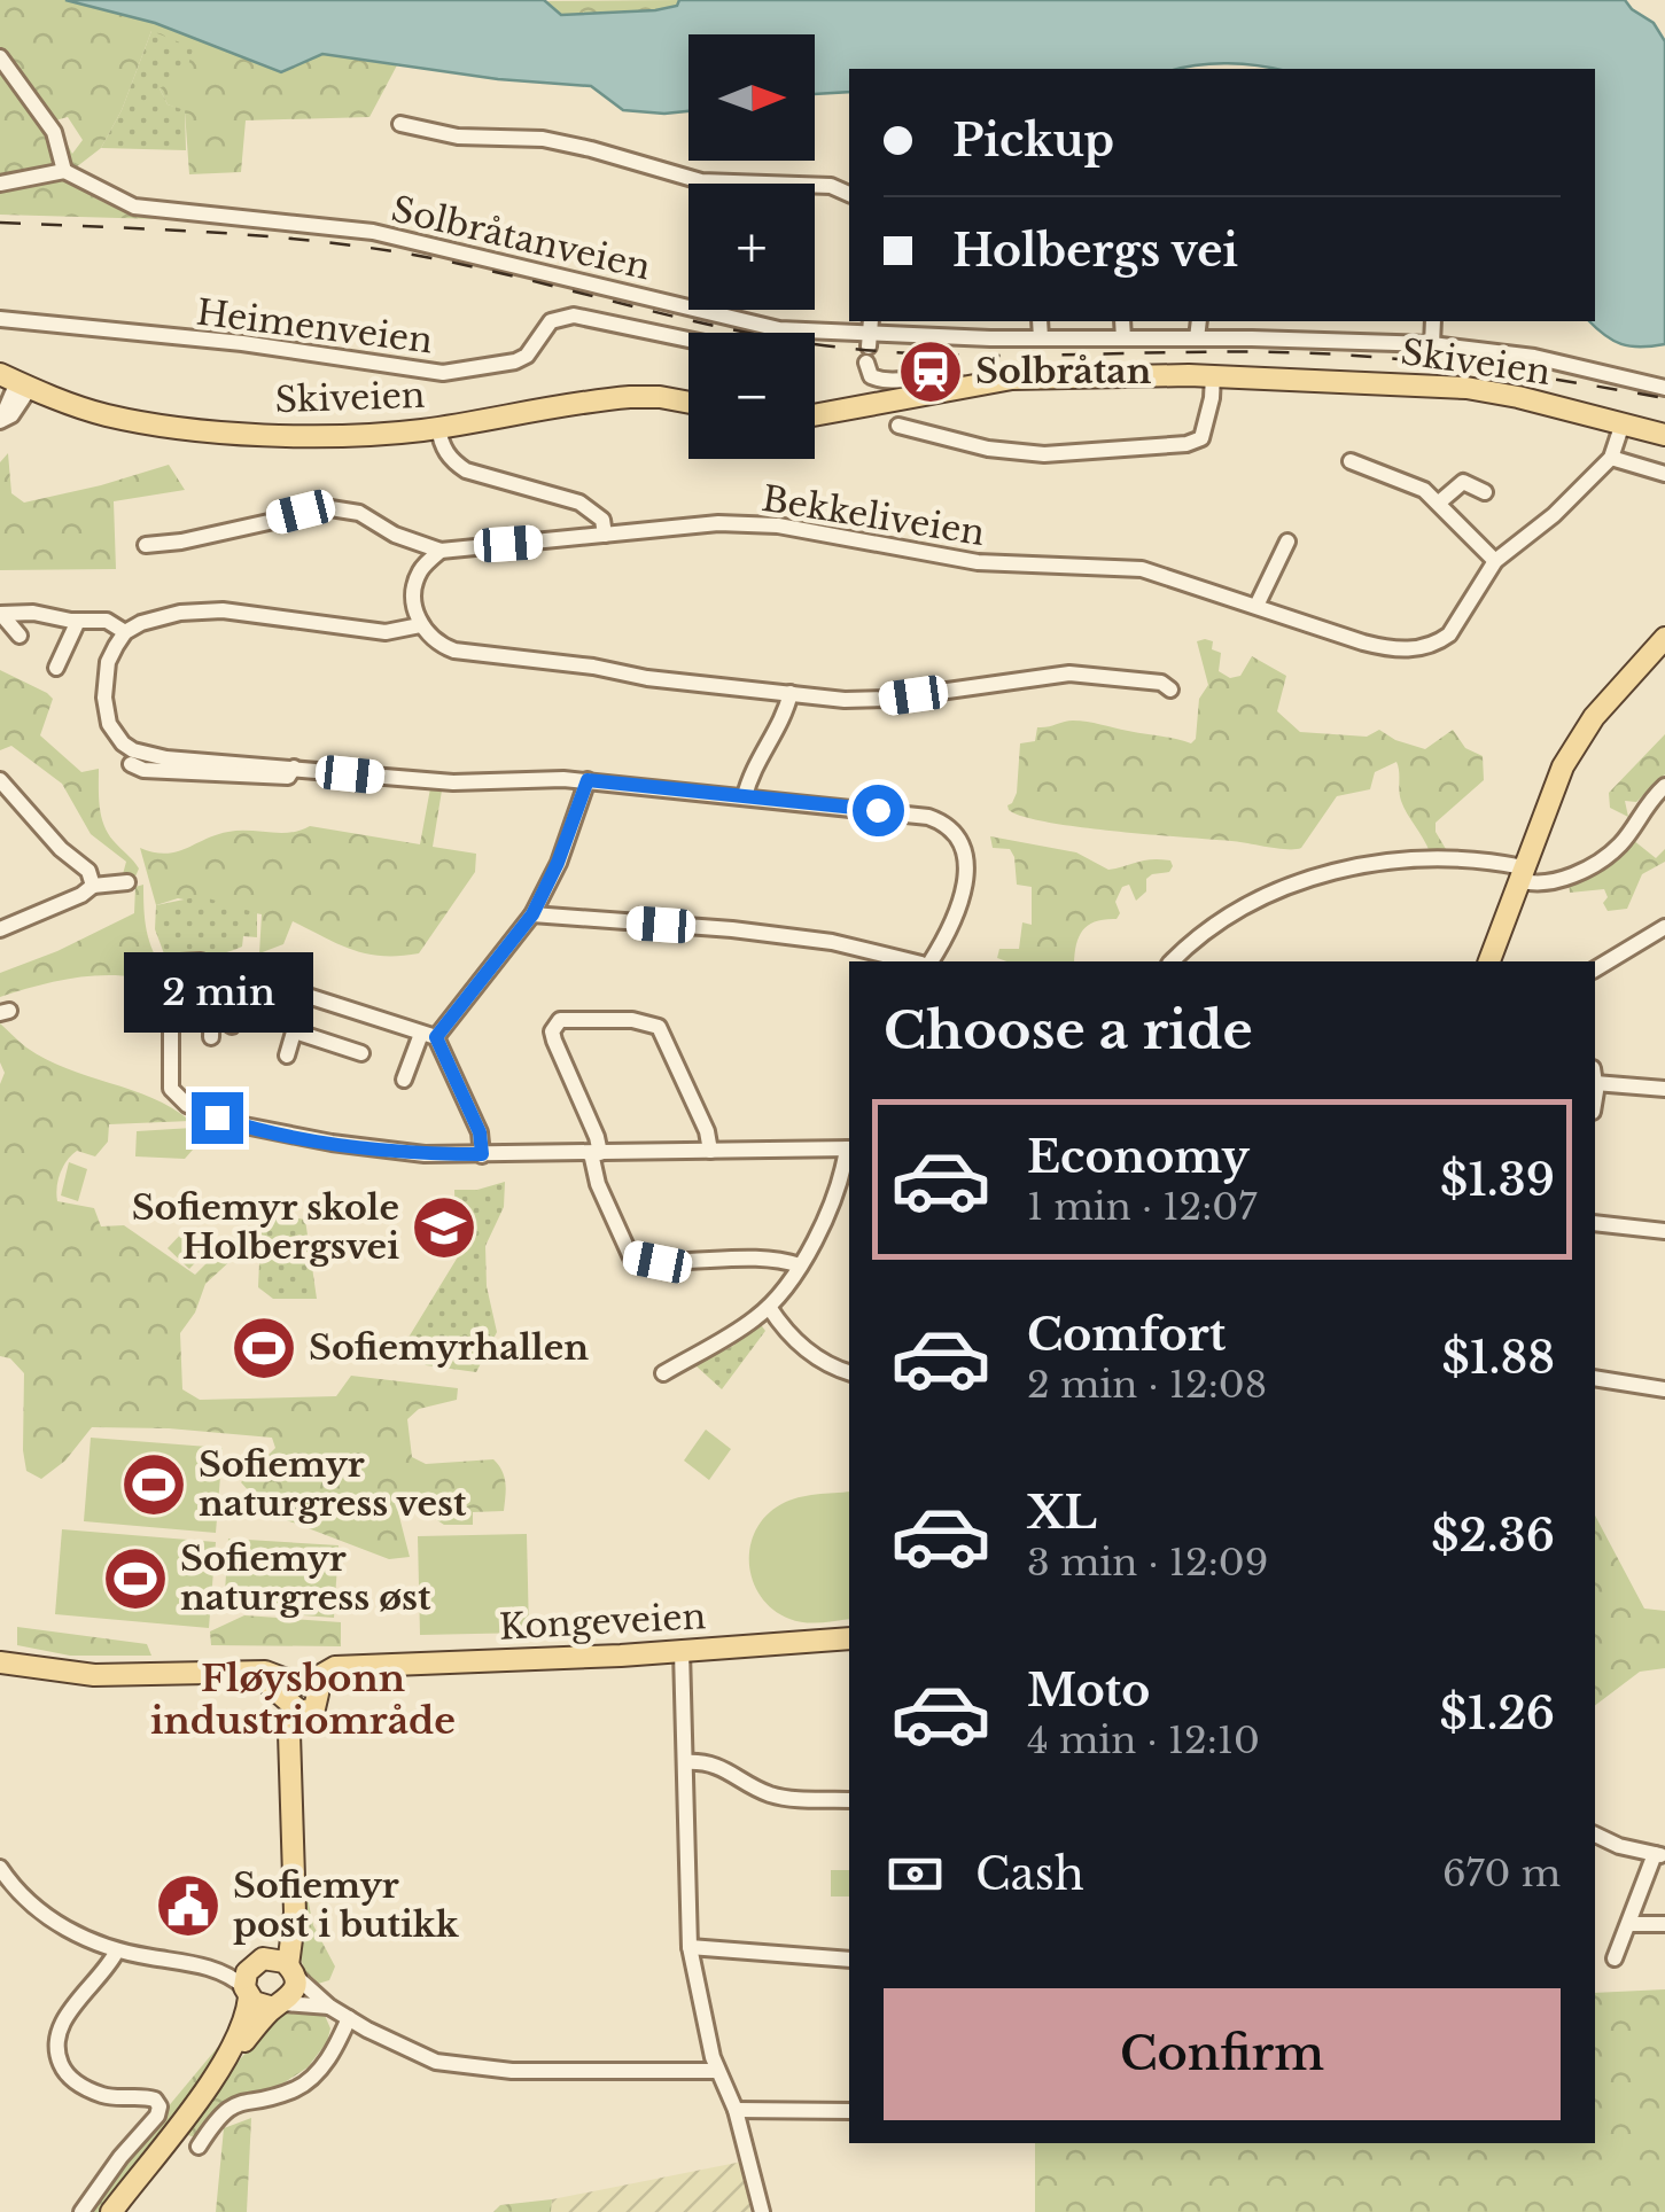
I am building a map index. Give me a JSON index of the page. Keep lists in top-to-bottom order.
{
  "streets": {
    "main road": ["Skiveien", "Kongeveien"],
    "street": ["Solbråtanveien", "Heimenveien", "Bekkeliveien"]
  },
  "crossings": [
    ["Skiveien", "Bekkeliveien"]
  ],
  "districts": ["Fløysbonn industriområde"],
  "places": {
    "station": ["Solbråtan"],
    "school or university": ["Sofiemyr skole Holbergsvei"],
    "sports": ["Sofiemyrhallen", "Sofiemyr naturgress vest", "Sofiemyr naturgress øst"],
    "public building": ["Sofiemyr post i butikk"]
  },
  "north": "right",
  "page": {
    "map_buttons": ["+", "−"],
    "banner": ["Pickup", "Holbergs vei"],
    "bubble": "2 min",
    "heading": "Choose a ride",
    "list": [
      {
        "name": "Economy",
        "note": "1 min · 12:07",
        "value": "$1.39"
      },
      {
        "name": "Comfort",
        "note": "2 min · 12:08",
        "value": "$1.88"
      },
      {
        "name": "XL",
        "note": "3 min · 12:09",
        "value": "$2.36"
      },
      {
        "name": "Moto",
        "note": "4 min · 12:10",
        "value": "$1.26"
      }
    ],
    "pay": ["Cash", "670 m"],
    "buttons": "Confirm"
  }
}
